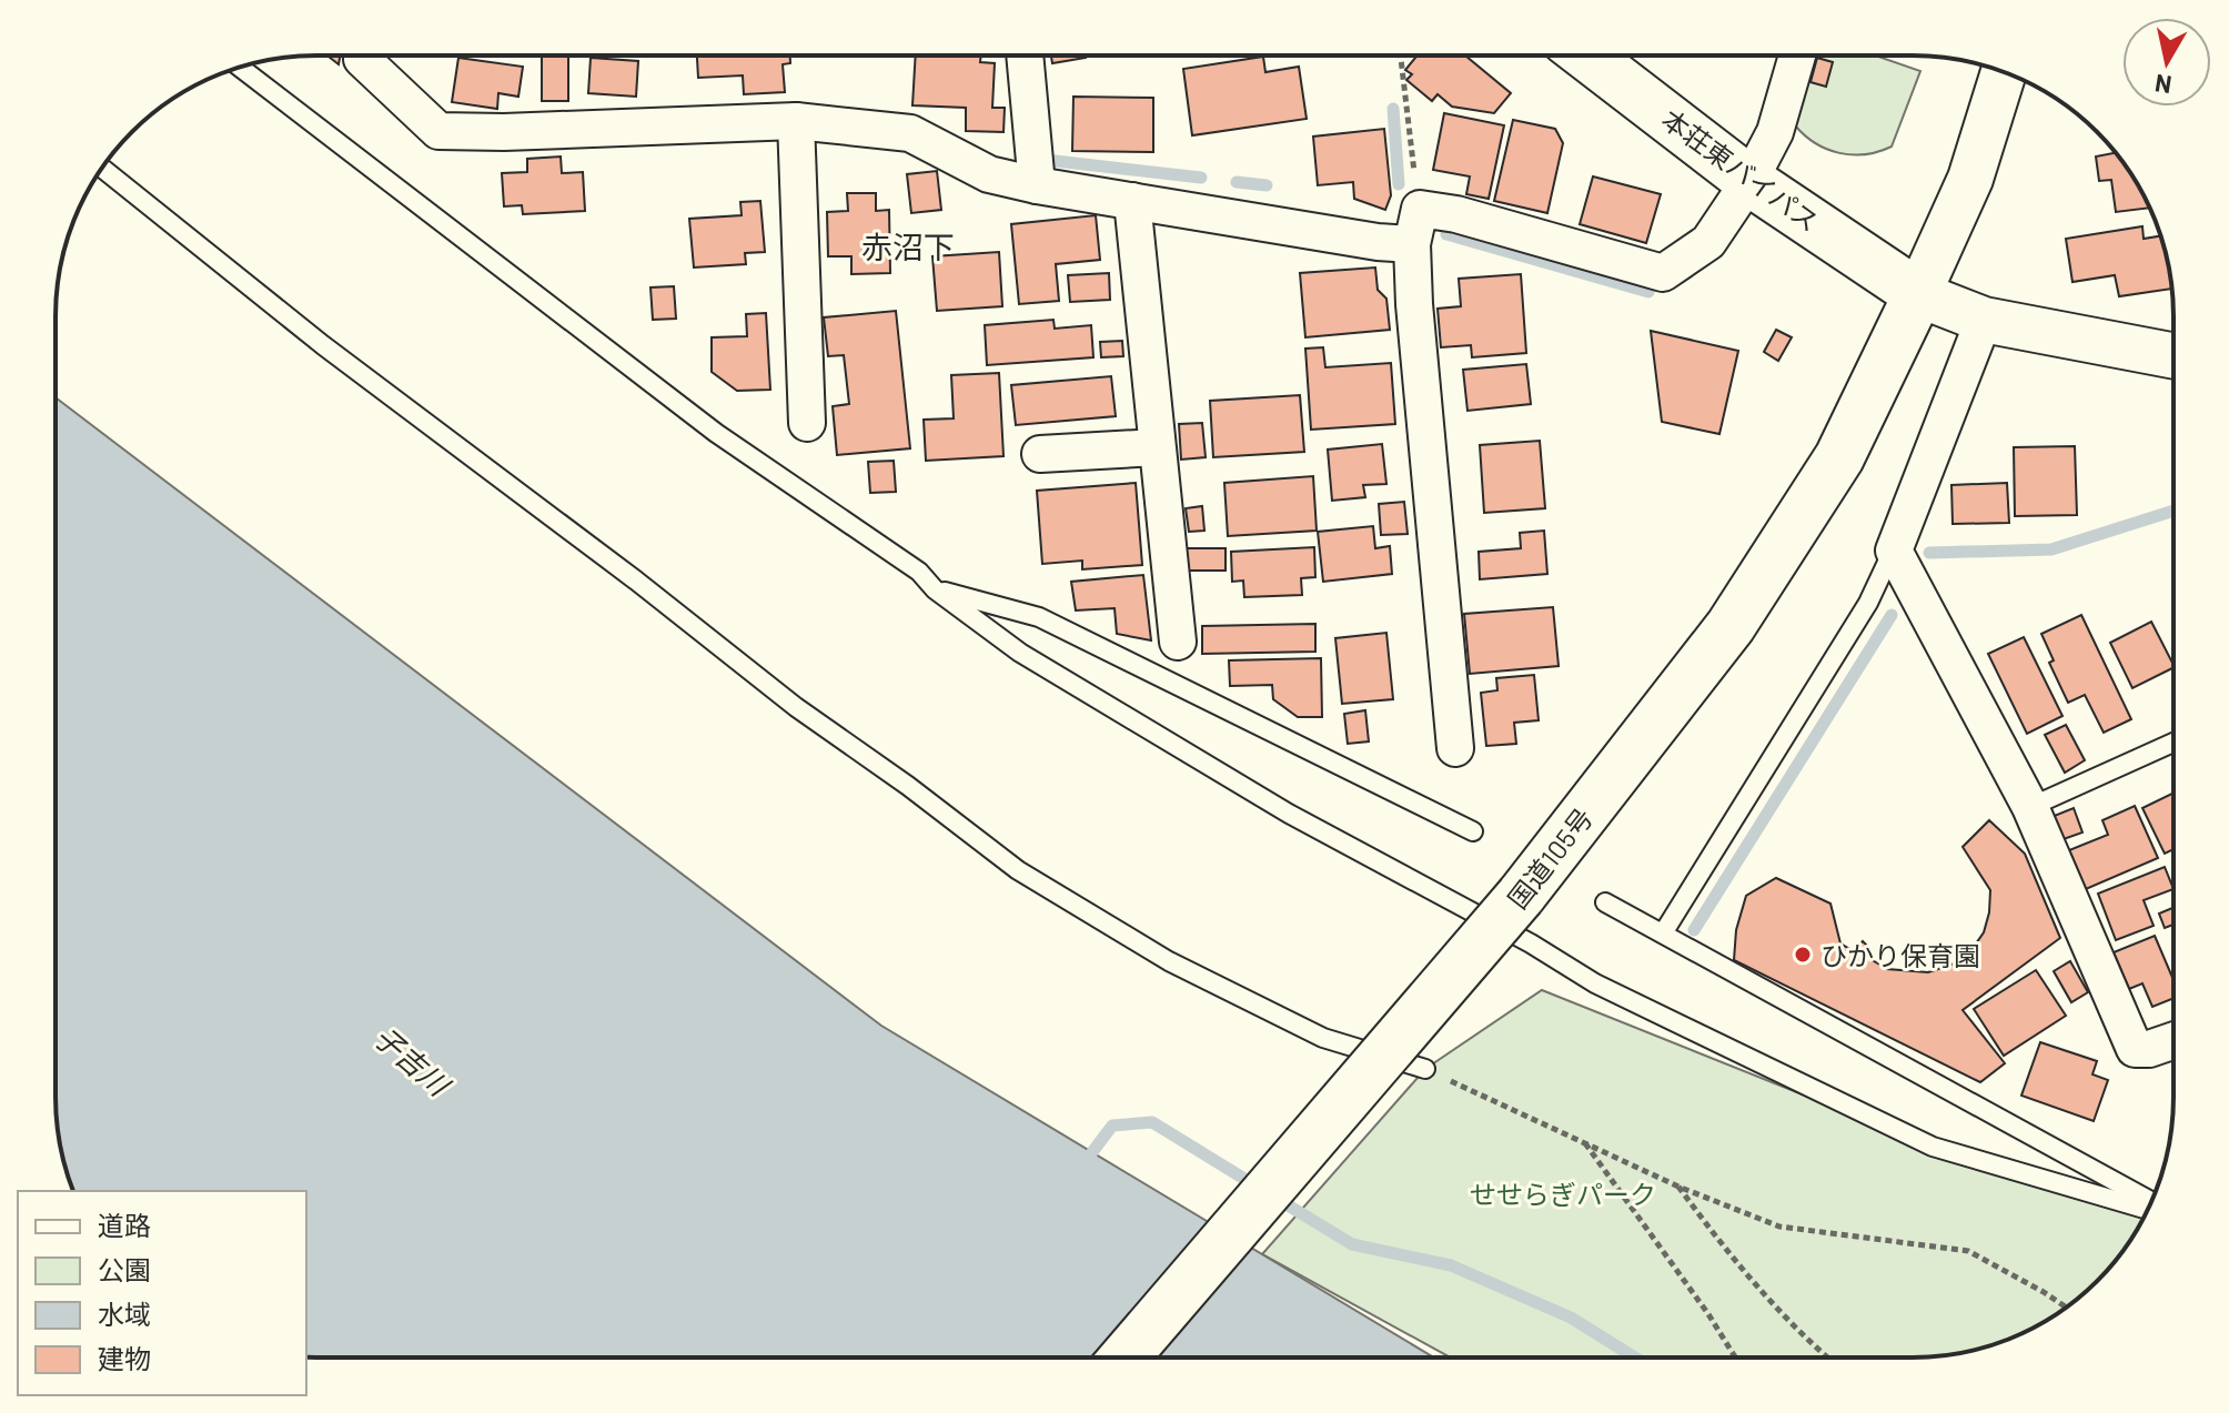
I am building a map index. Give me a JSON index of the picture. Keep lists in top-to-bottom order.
{
  "streets": {
    "highway": ["本荘東バイパス", "国道105号"]
  },
  "crossings": [
    ["本荘東バイパス", "国道105号"]
  ],
  "districts": ["赤沼下"],
  "water": ["子吉川"],
  "parks": ["せせらぎパーク"],
  "places": ["ひかり保育園"],
  "legend": [
    "道路",
    "公園",
    "水域",
    "建物"
  ],
  "north": "bottom"
}
